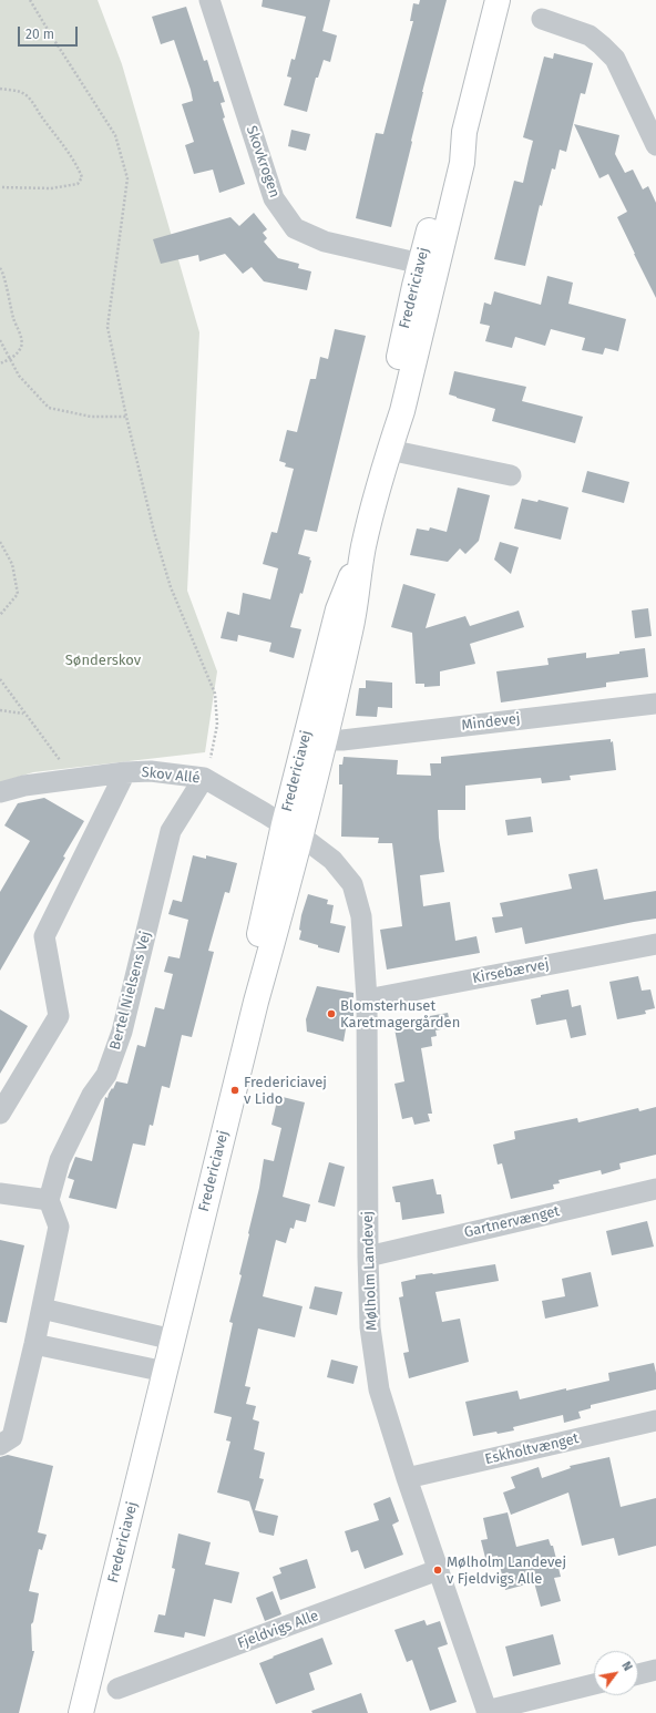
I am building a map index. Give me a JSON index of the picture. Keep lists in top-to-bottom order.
{
  "streets": {
    "main road": ["Fredericiavej"],
    "street": [
      "Skovkrogen",
      "Mindevej",
      "Skov Allé",
      "Kirsebærvej",
      "Bertel Nielsens Vej",
      "Gartnervænget",
      "Mølholm Landevej",
      "Eskholtvænget",
      "Fjeldvigs Alle"
    ]
  },
  "crossings": [
    ["Skovkrogen", "Fredericiavej"],
    ["Fredericiavej", "Mindevej"],
    ["Fredericiavej", "Skov Allé"],
    ["Fredericiavej", "Mølholm Landevej"],
    ["Skov Allé", "Bertel Nielsens Vej"],
    ["Skov Allé", "Mølholm Landevej"],
    ["Kirsebærvej", "Mølholm Landevej"],
    ["Gartnervænget", "Mølholm Landevej"],
    ["Mølholm Landevej", "Eskholtvænget"],
    ["Mølholm Landevej", "Fjeldvigs Alle"]
  ],
  "parks": ["Sønderskov"],
  "places": ["Blomsterhuset Karetmagergården", "Fredericiavej v Lido", "Mølholm Landevej v Fjeldvigs Alle"],
  "scale_bar": "20 m",
  "north": "top right"
}
